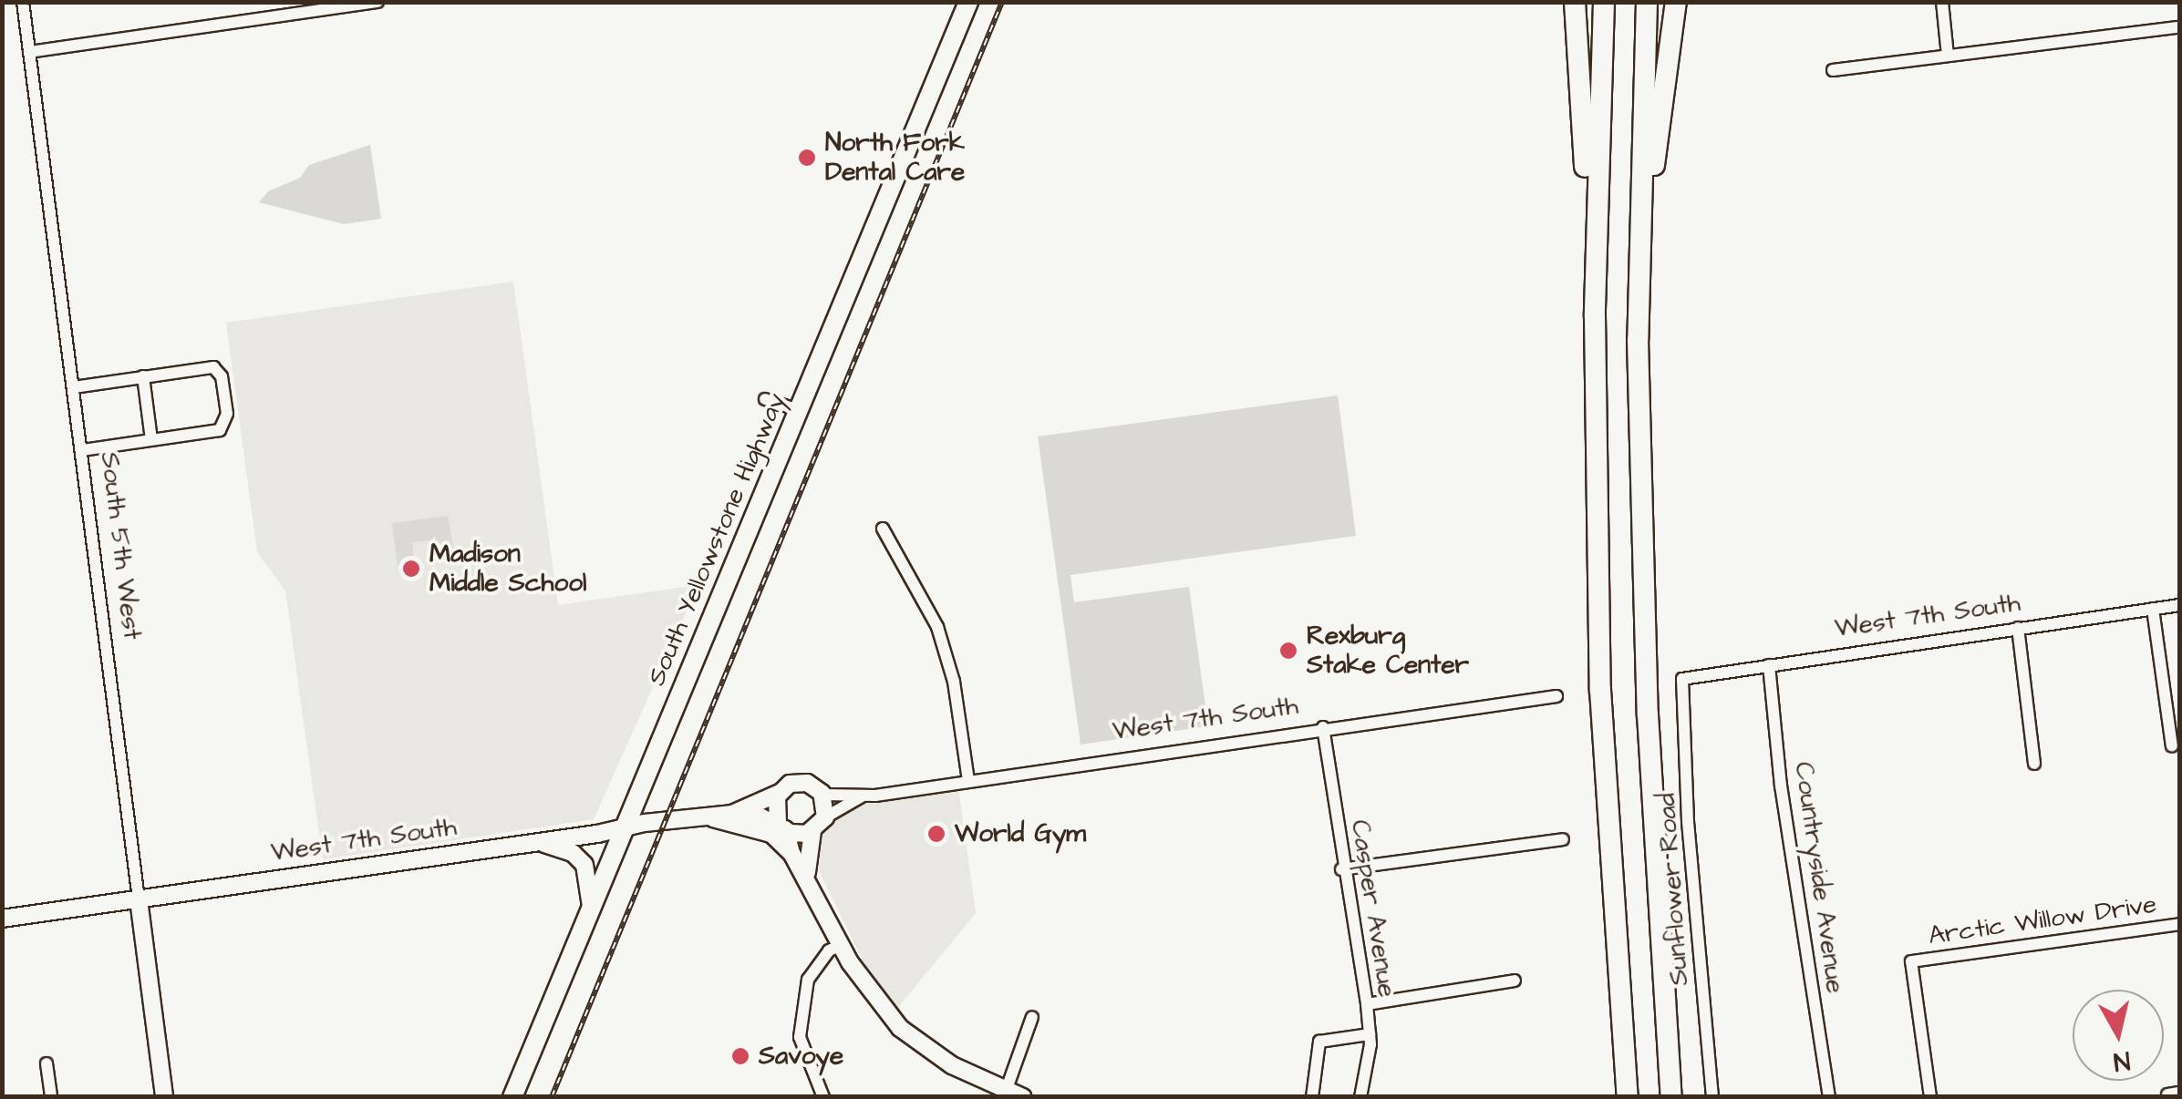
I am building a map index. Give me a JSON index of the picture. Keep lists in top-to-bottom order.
{
  "streets": {
    "main road": ["South Yellowstone Highway"],
    "street": [
      "South 5th West",
      "West 7th South",
      "Countryside Avenue",
      "Sunflower Road",
      "Casper Avenue",
      "Arctic Willow Drive"
    ]
  },
  "crossings": [
    ["South Yellowstone Highway", "West 7th South"],
    ["South 5th West", "West 7th South"],
    ["West 7th South", "Countryside Avenue"],
    ["West 7th South", "Sunflower Road"],
    ["West 7th South", "Casper Avenue"]
  ],
  "places": [
    "North Fork Dental Care",
    "Madison Middle School",
    "Rexburg Stake Center",
    "World Gym",
    "Savoye"
  ],
  "north": "bottom"
}
